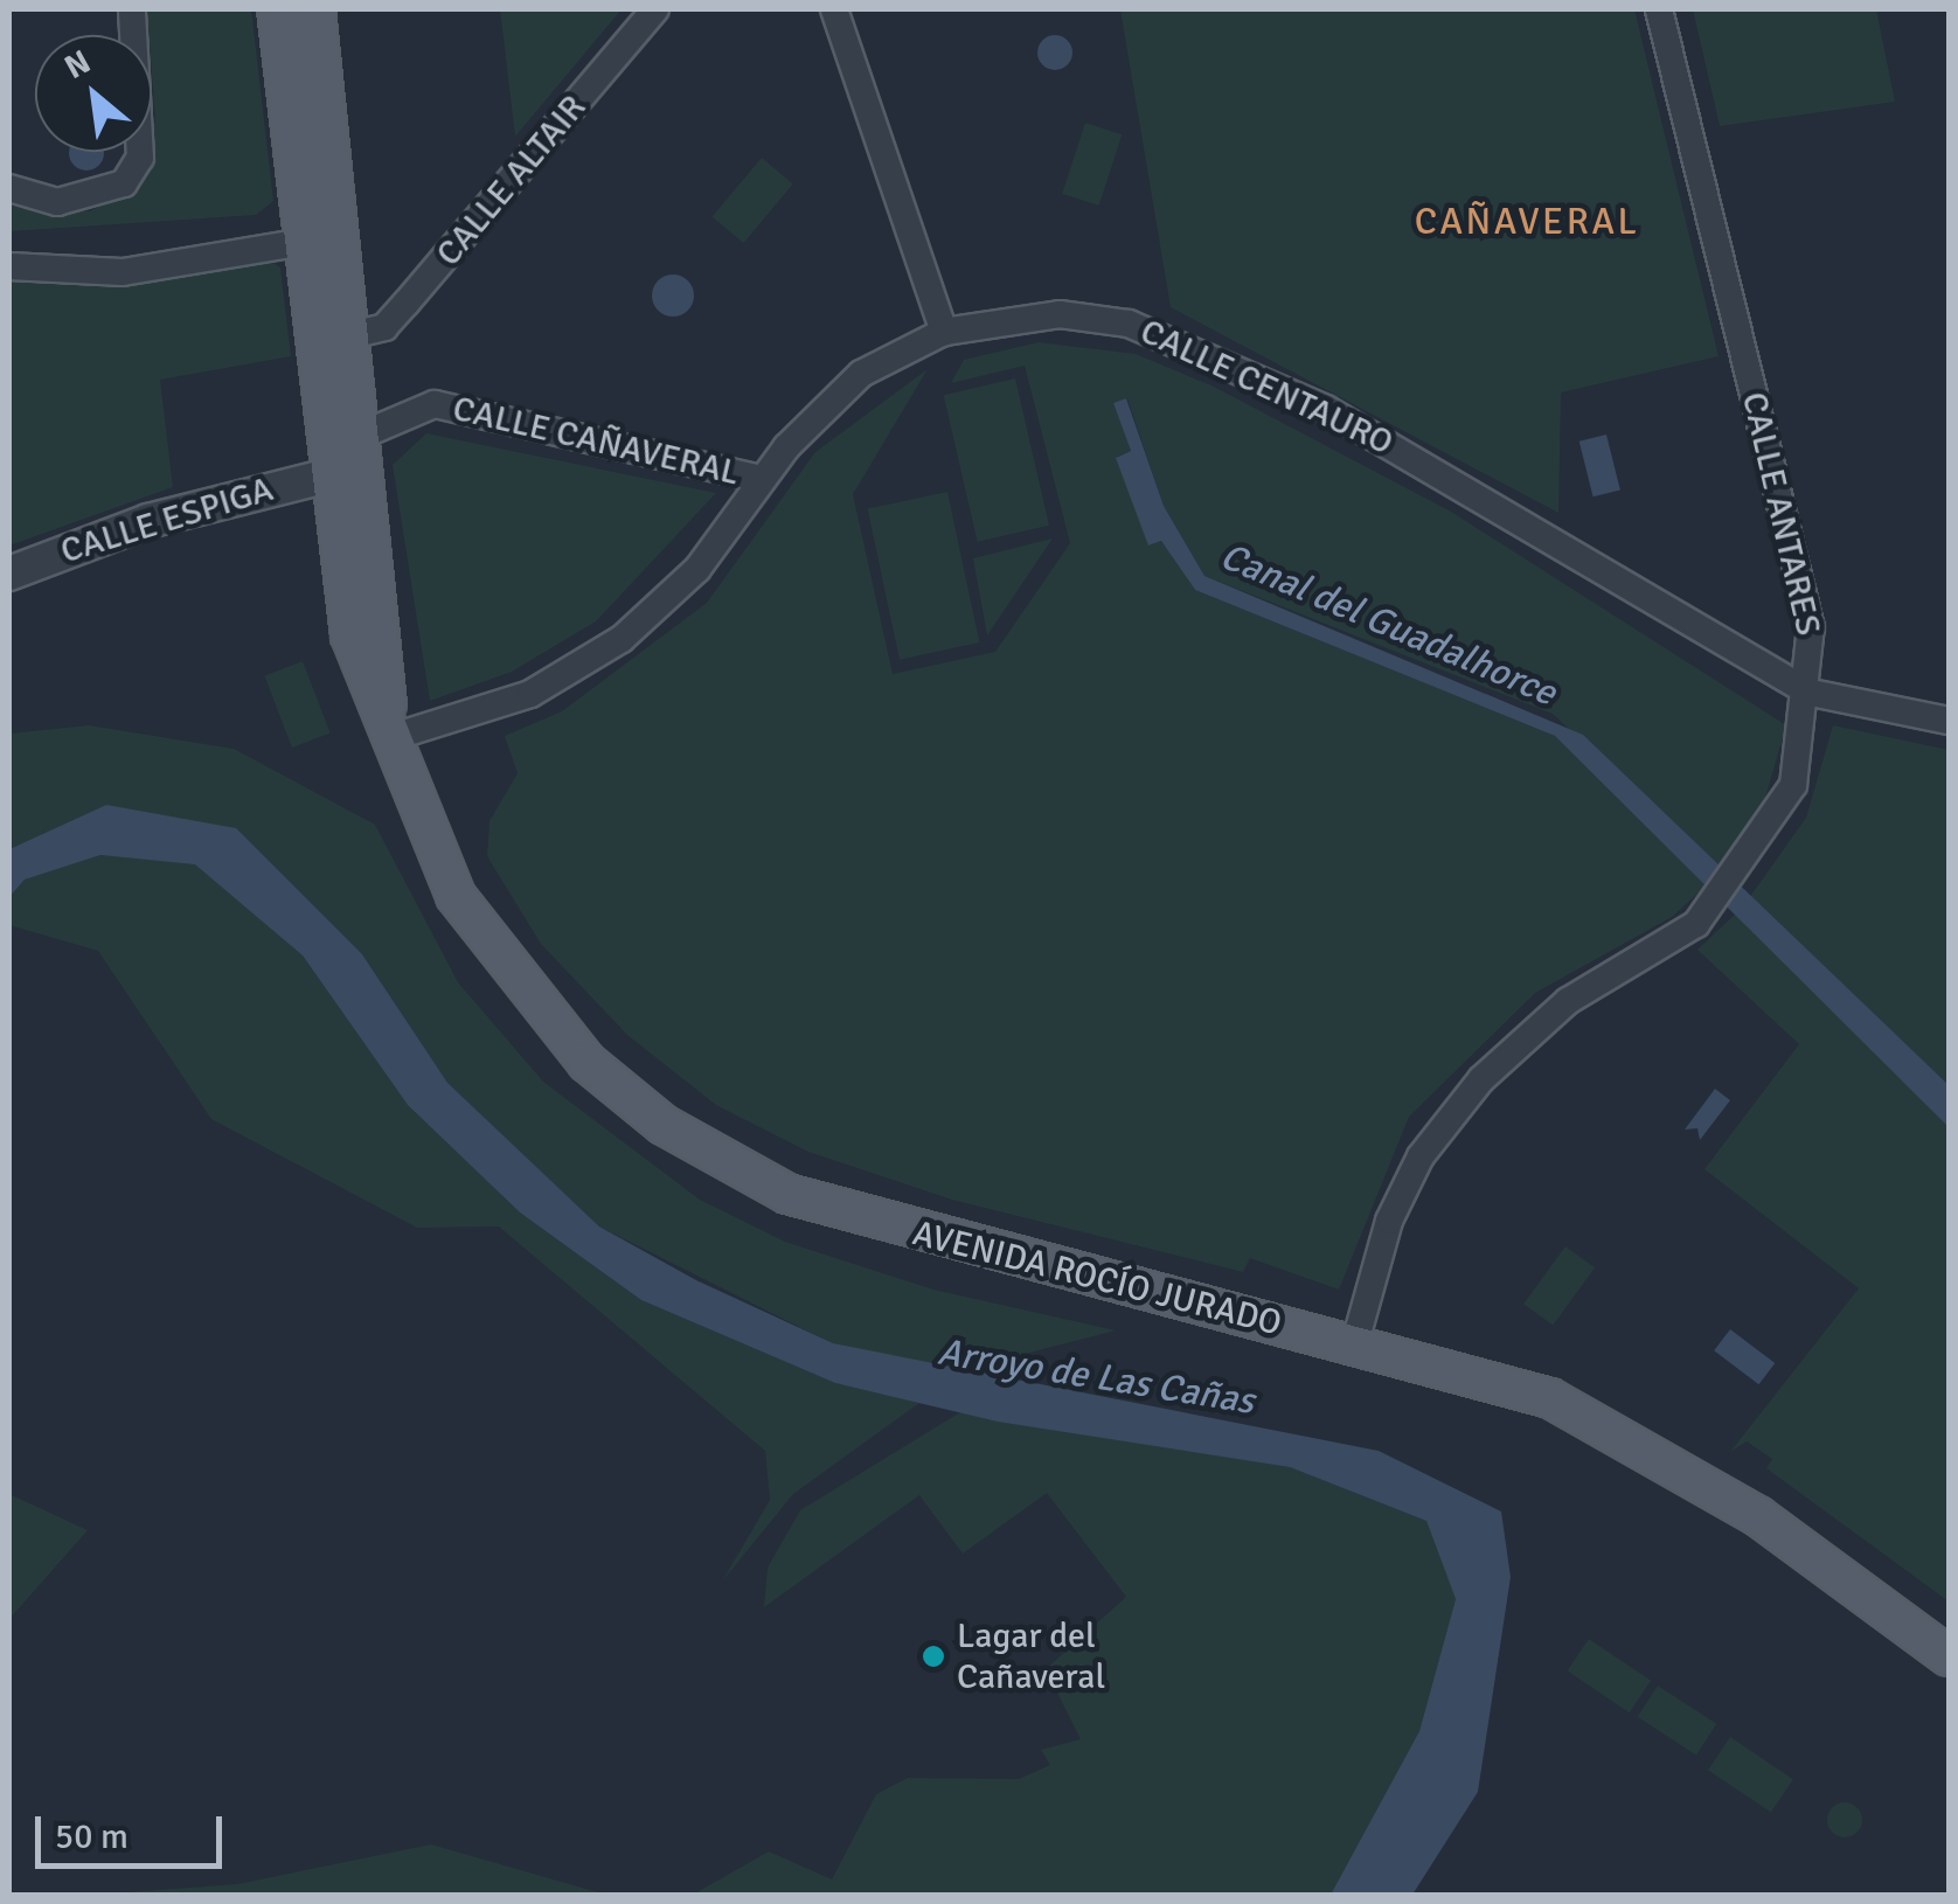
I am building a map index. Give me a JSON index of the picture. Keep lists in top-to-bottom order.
{
  "streets": {
    "main road": ["AVENIDA ROCÍO JURADO"],
    "street": [
      "CALLE ALTAIR",
      "CALLE CENTAURO",
      "CALLE CAÑAVERAL",
      "CALLE ANTARES",
      "CALLE ESPIGA"
    ]
  },
  "crossings": [
    ["CALLE ALTAIR", "AVENIDA ROCÍO JURADO"],
    ["CALLE CENTAURO", "CALLE CAÑAVERAL"],
    ["CALLE CENTAURO", "CALLE ANTARES"],
    ["CALLE CENTAURO", "AVENIDA ROCÍO JURADO"],
    ["CALLE CAÑAVERAL", "AVENIDA ROCÍO JURADO"],
    ["CALLE ANTARES", "AVENIDA ROCÍO JURADO"],
    ["CALLE ESPIGA", "AVENIDA ROCÍO JURADO"]
  ],
  "districts": ["CAÑAVERAL"],
  "water": ["Canal del Guadalhorce", "Arroyo de Las Cañas"],
  "places": ["Lagar del Cañaveral"],
  "scale_bar": "50 m",
  "north": "top left"
}
